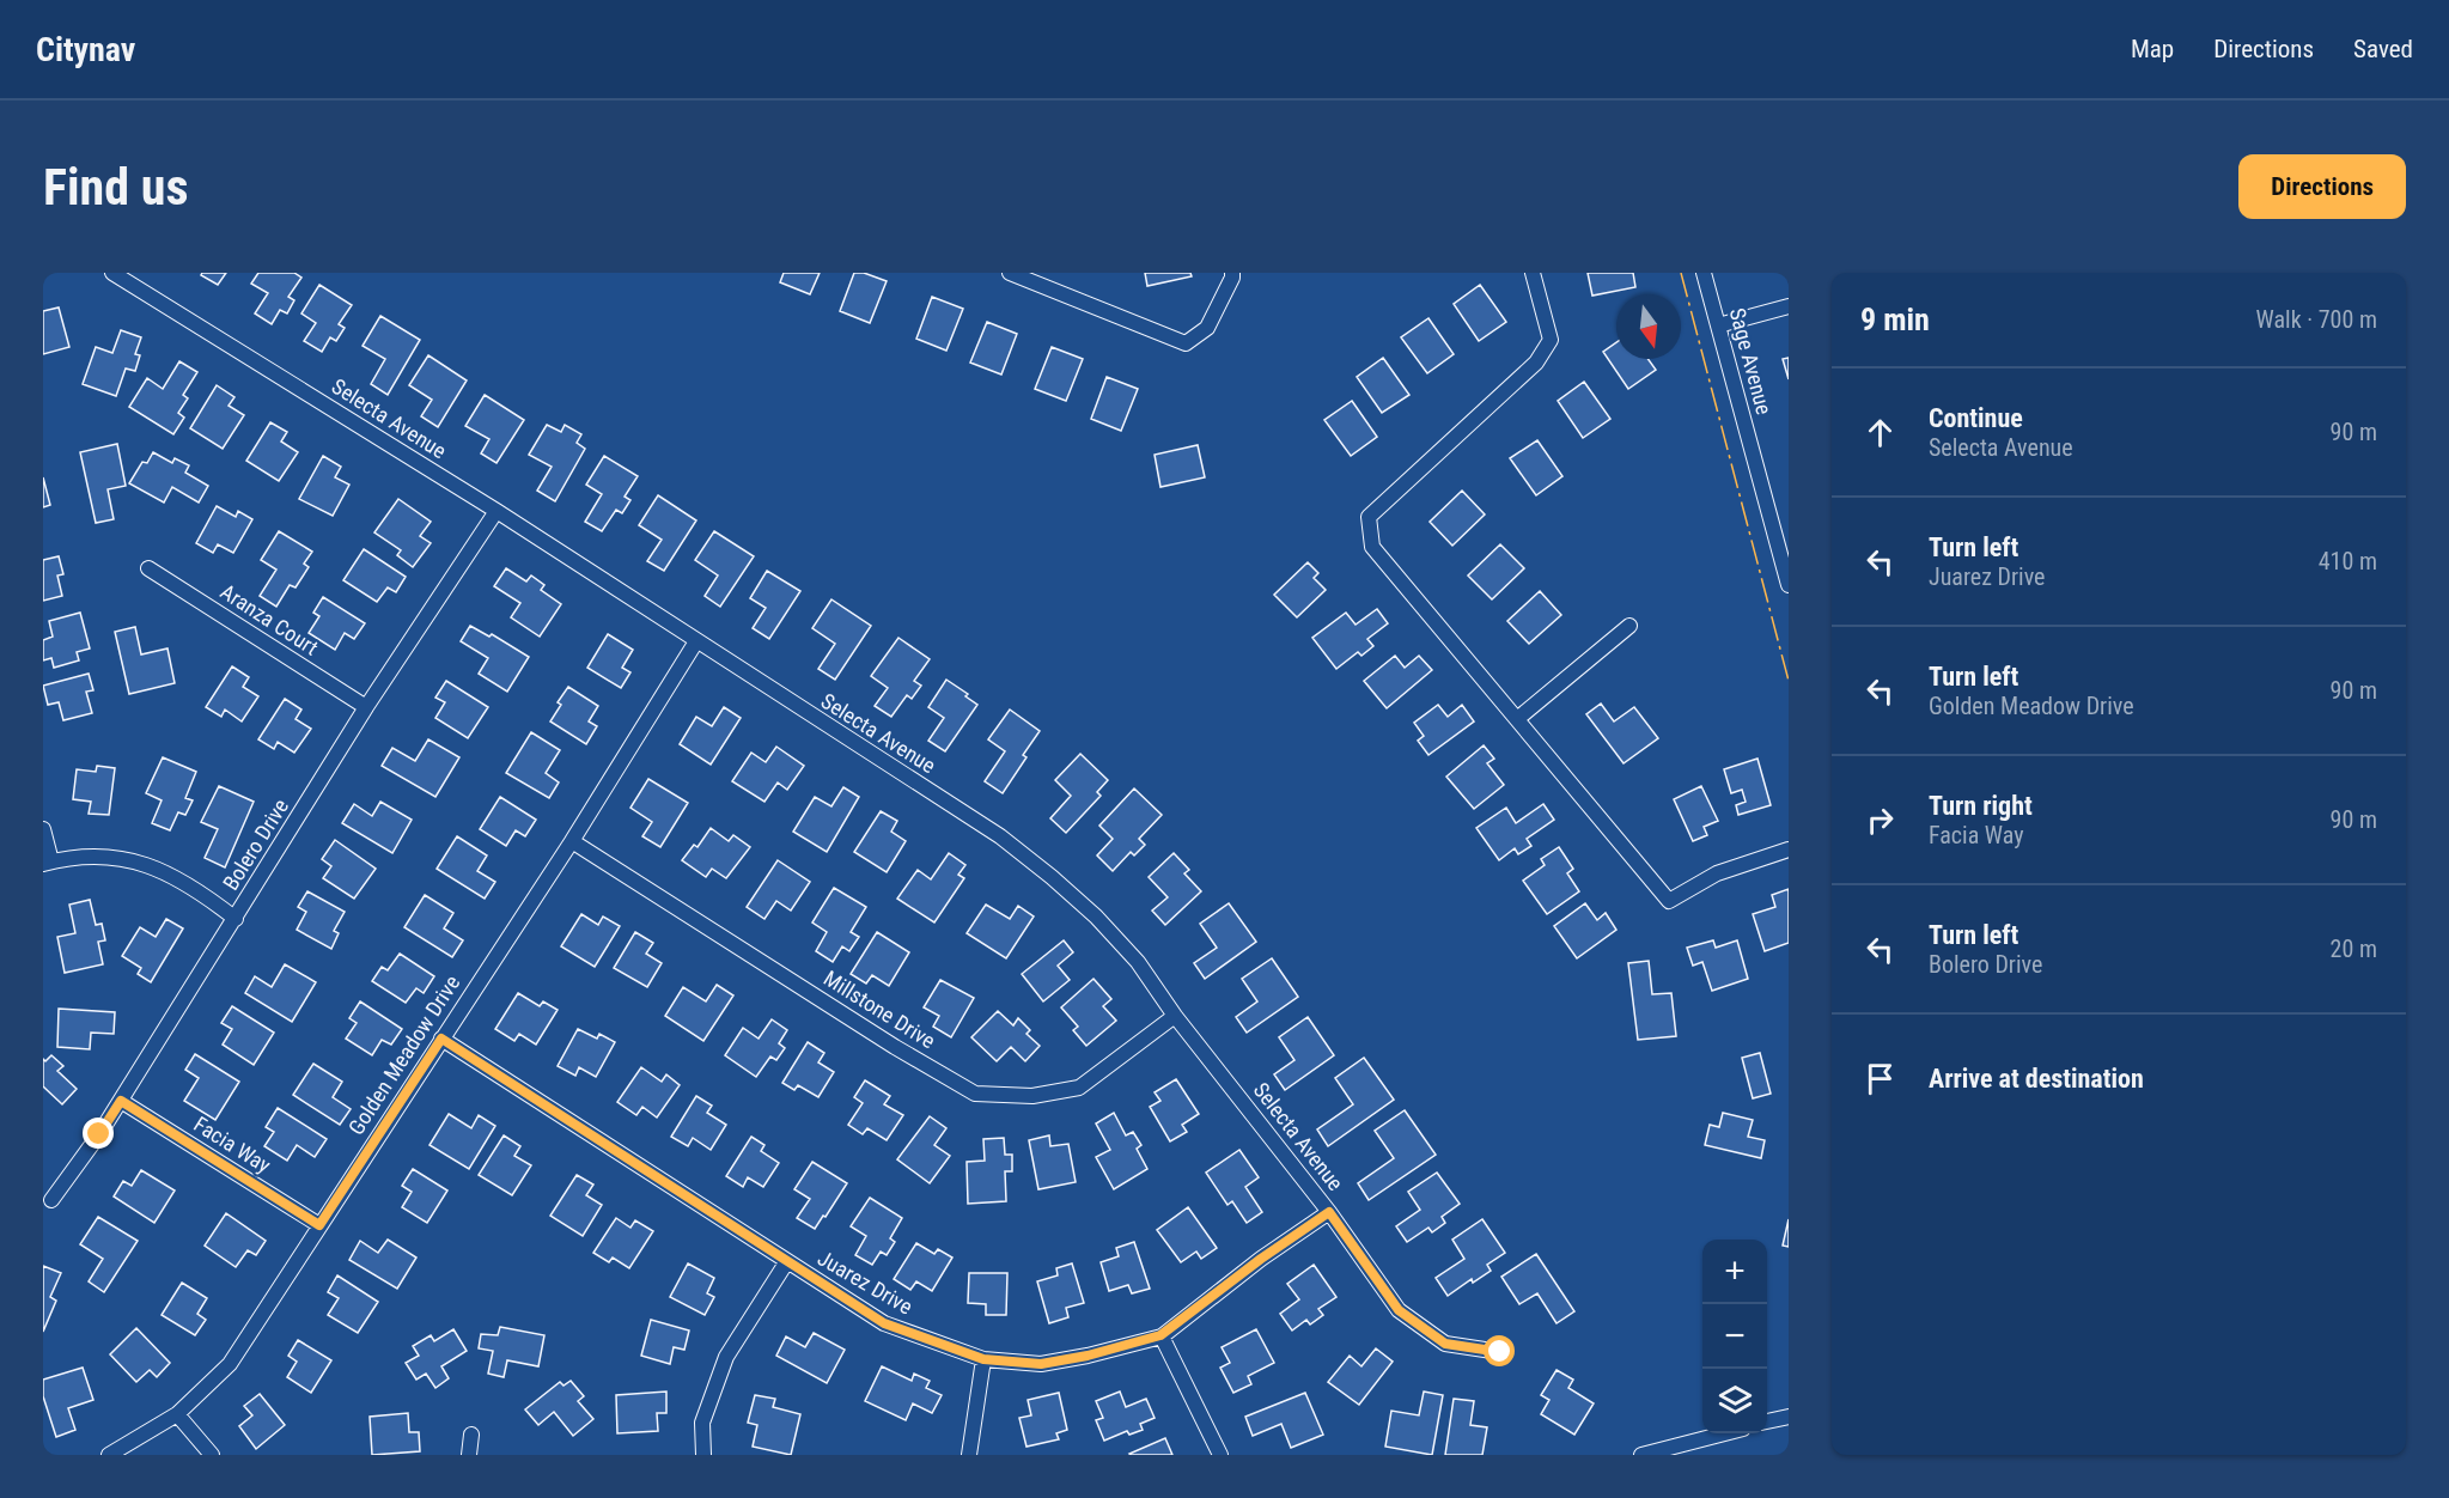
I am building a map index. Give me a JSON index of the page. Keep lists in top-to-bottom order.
{
  "streets": {
    "street": [
      "Sage Avenue",
      "Selecta Avenue",
      "Aranza Court",
      "Bolero Drive",
      "Millstone Drive",
      "Golden Meadow Drive",
      "Facia Way",
      "Juarez Drive"
    ]
  },
  "crossings": [
    ["Selecta Avenue", "Bolero Drive"],
    ["Selecta Avenue", "Millstone Drive"],
    ["Selecta Avenue", "Golden Meadow Drive"],
    ["Selecta Avenue", "Juarez Drive"],
    ["Aranza Court", "Bolero Drive"],
    ["Bolero Drive", "Facia Way"],
    ["Millstone Drive", "Golden Meadow Drive"],
    ["Golden Meadow Drive", "Facia Way"],
    ["Golden Meadow Drive", "Juarez Drive"]
  ],
  "north": "bottom",
  "page": {
    "header": "Citynav",
    "nav": ["Map", "Directions", "Saved"],
    "buttons": "Directions",
    "title": "Find us",
    "heading": ["9 min", "Walk · 700 m"],
    "list": [
      ["Continue", "Selecta Avenue", "90 m"],
      ["Turn left", "Juarez Drive", "410 m"],
      ["Turn left", "Golden Meadow Drive", "90 m"],
      ["Turn right", "Facia Way", "90 m"],
      ["Turn left", "Bolero Drive", "20 m"],
      "Arrive at destination"
    ],
    "map_buttons": ["+", "−"]
  }
}
